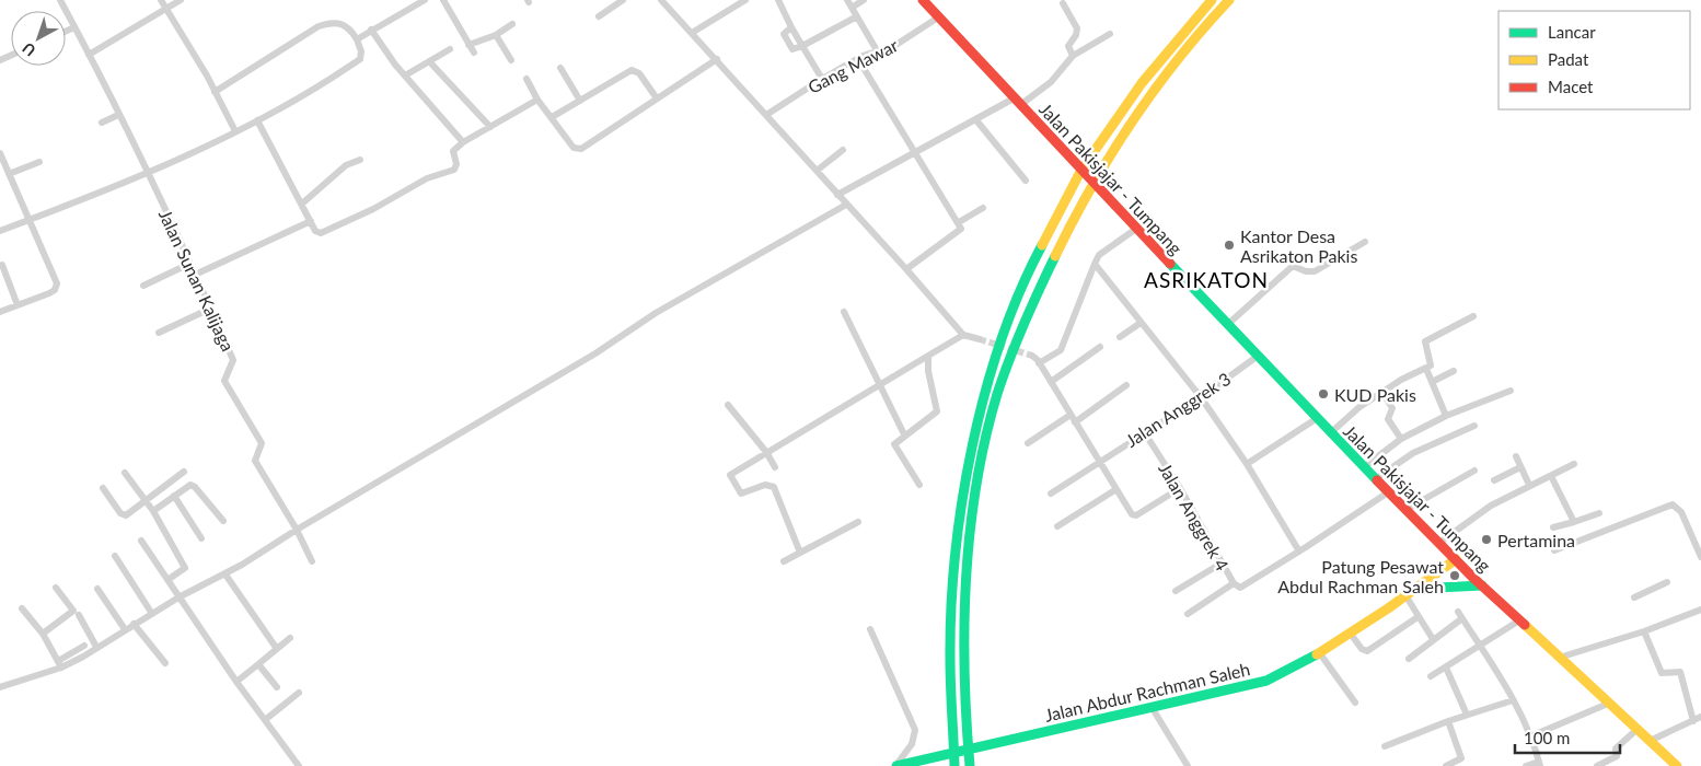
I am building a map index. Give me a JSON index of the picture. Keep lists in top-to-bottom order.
{
  "streets": {
    "main road": ["Jalan Pakisjajar - Tumpang", "Jalan Abdur Rachman Saleh"],
    "street": [
      "Gang Mawar",
      "Jalan Sunan Kalijaga",
      "Jalan Anggrek 3",
      "Jalan Anggrek 4"
    ]
  },
  "crossings": [
    ["Gang Mawar", "Jalan Pakisjajar - Tumpang"],
    ["Jalan Pakisjajar - Tumpang", "Jalan Anggrek 3"],
    ["Jalan Pakisjajar - Tumpang", "Jalan Anggrek 4"],
    ["Jalan Pakisjajar - Tumpang", "Jalan Abdur Rachman Saleh"],
    ["Jalan Anggrek 3", "Jalan Anggrek 4"]
  ],
  "districts": ["ASRIKATON"],
  "places": [
    "Kantor Desa Asrikaton Pakis",
    "KUD Pakis",
    "Pertamina",
    "Patung Pesawat Abdul Rachman Saleh"
  ],
  "legend": ["Lancar", "Padat", "Macet"],
  "scale_bar": "100 m",
  "north": "bottom left"
}
